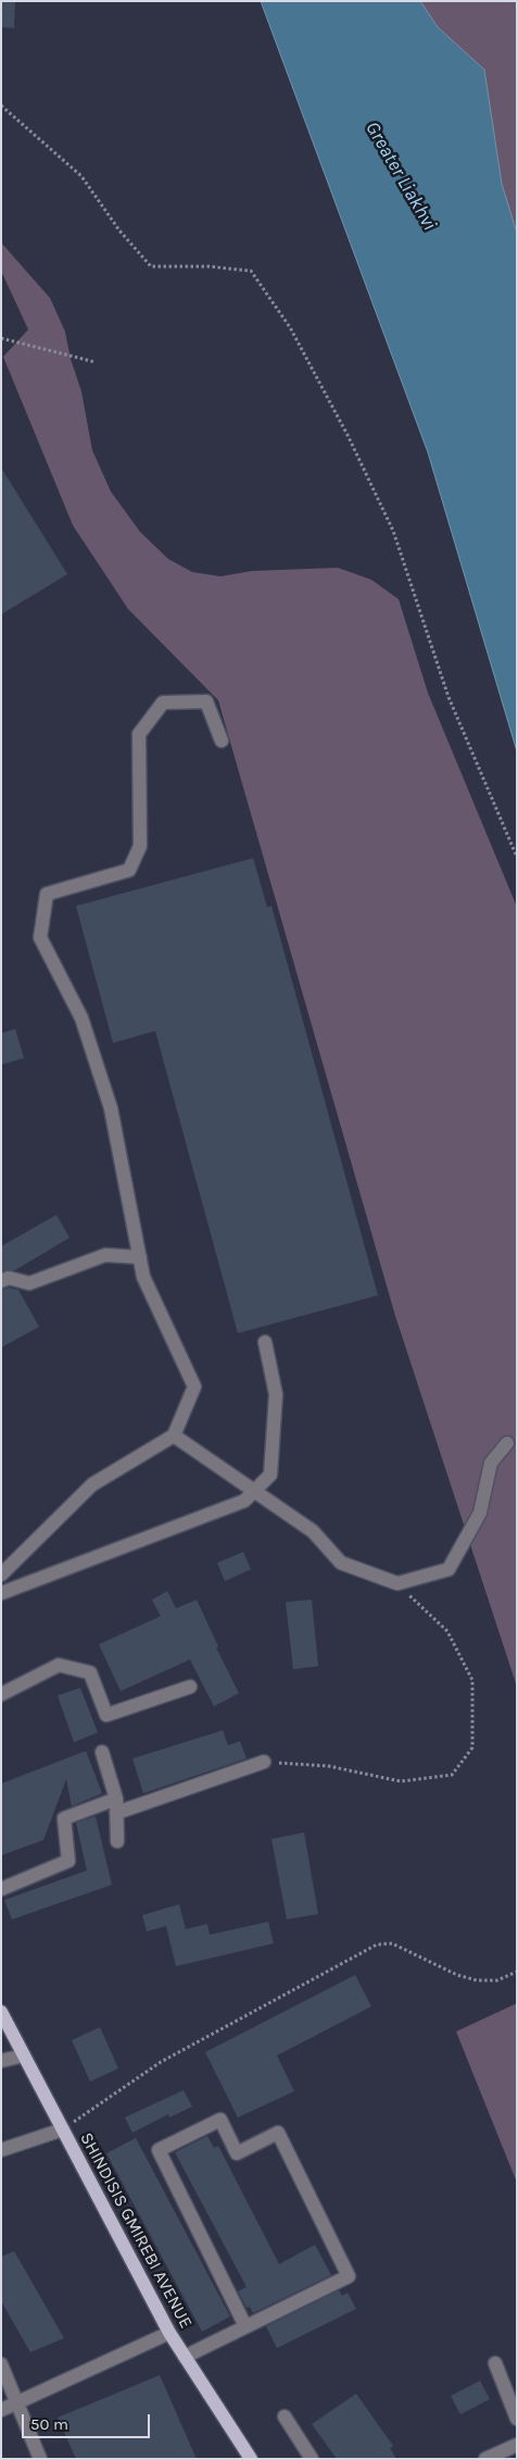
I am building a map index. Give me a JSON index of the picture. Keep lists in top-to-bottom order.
{
  "streets": {
    "main road": ["SHINDISIS GMIREBI AVENUE"]
  },
  "water": ["Greater Liakhvi"],
  "scale_bar": "50 m"
}
